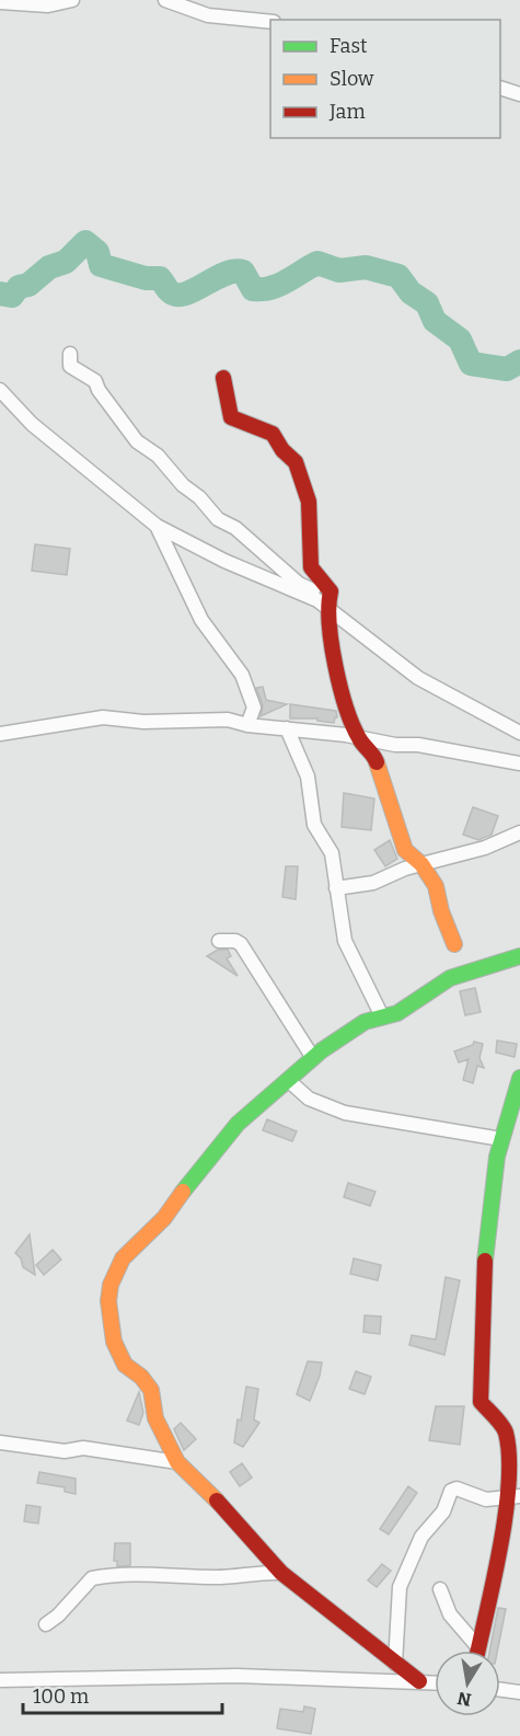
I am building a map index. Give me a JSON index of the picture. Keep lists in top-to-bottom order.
{
  "legend": ["Fast", "Slow", "Jam"],
  "scale_bar": "100 m",
  "north": "bottom"
}
